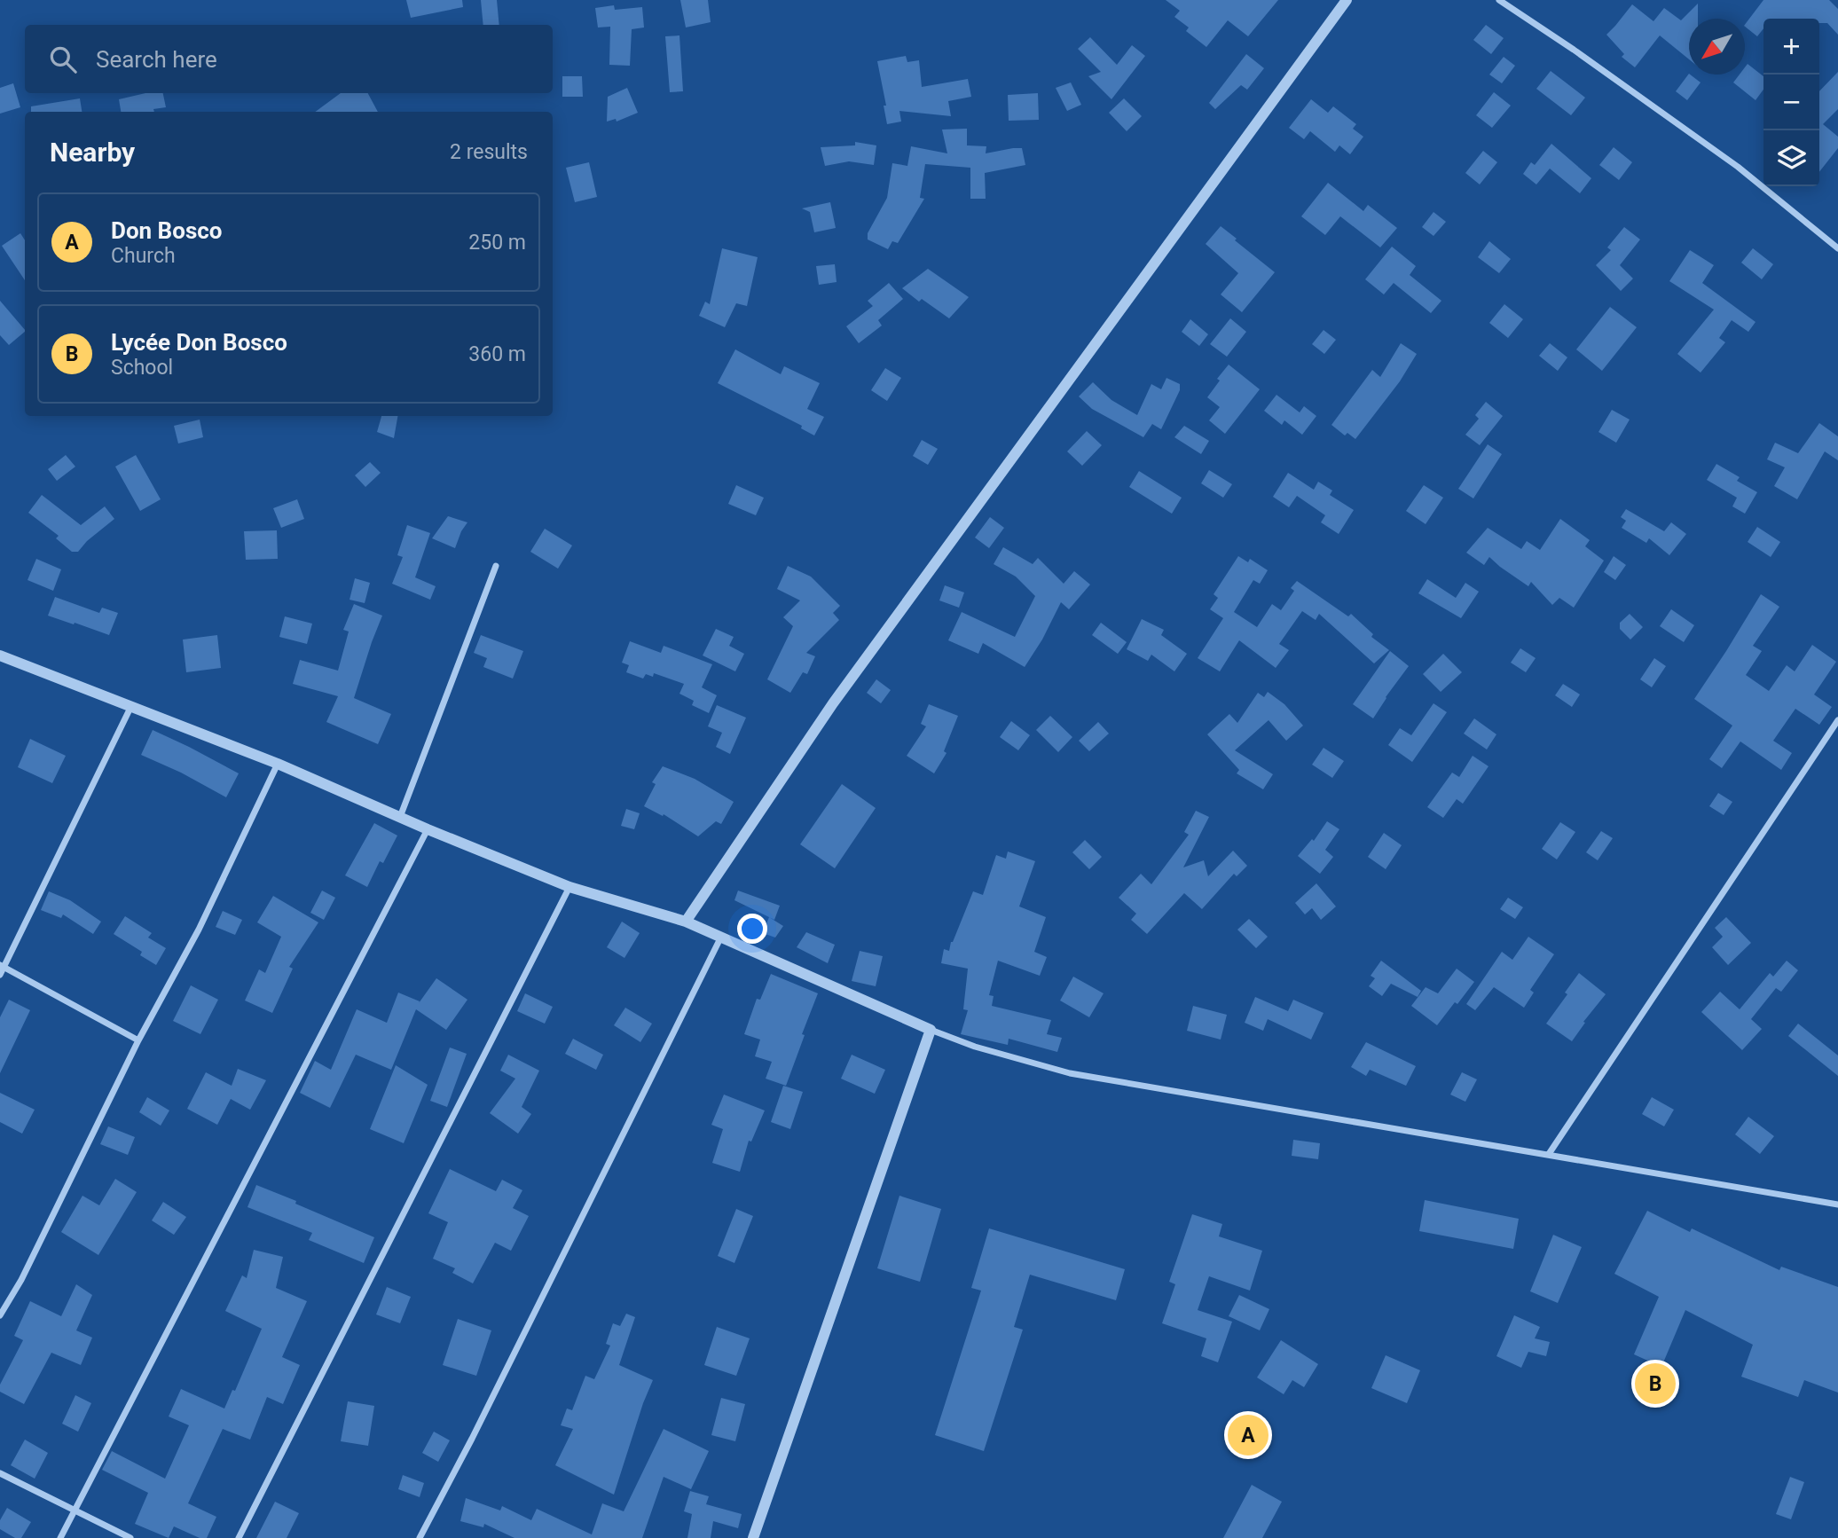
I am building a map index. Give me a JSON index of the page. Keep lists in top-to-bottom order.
{
  "north": "bottom left",
  "page": {
    "map_buttons": ["+", "−"],
    "search": "Search here",
    "heading": ["Nearby", "2 results"],
    "list": [
      {
        "mark": "A",
        "name": "Don Bosco",
        "note": "Church",
        "value": "250 m"
      },
      {
        "mark": "B",
        "name": "Lycée Don Bosco",
        "note": "School",
        "value": "360 m"
      }
    ],
    "pins": ["B", "A"]
  }
}
